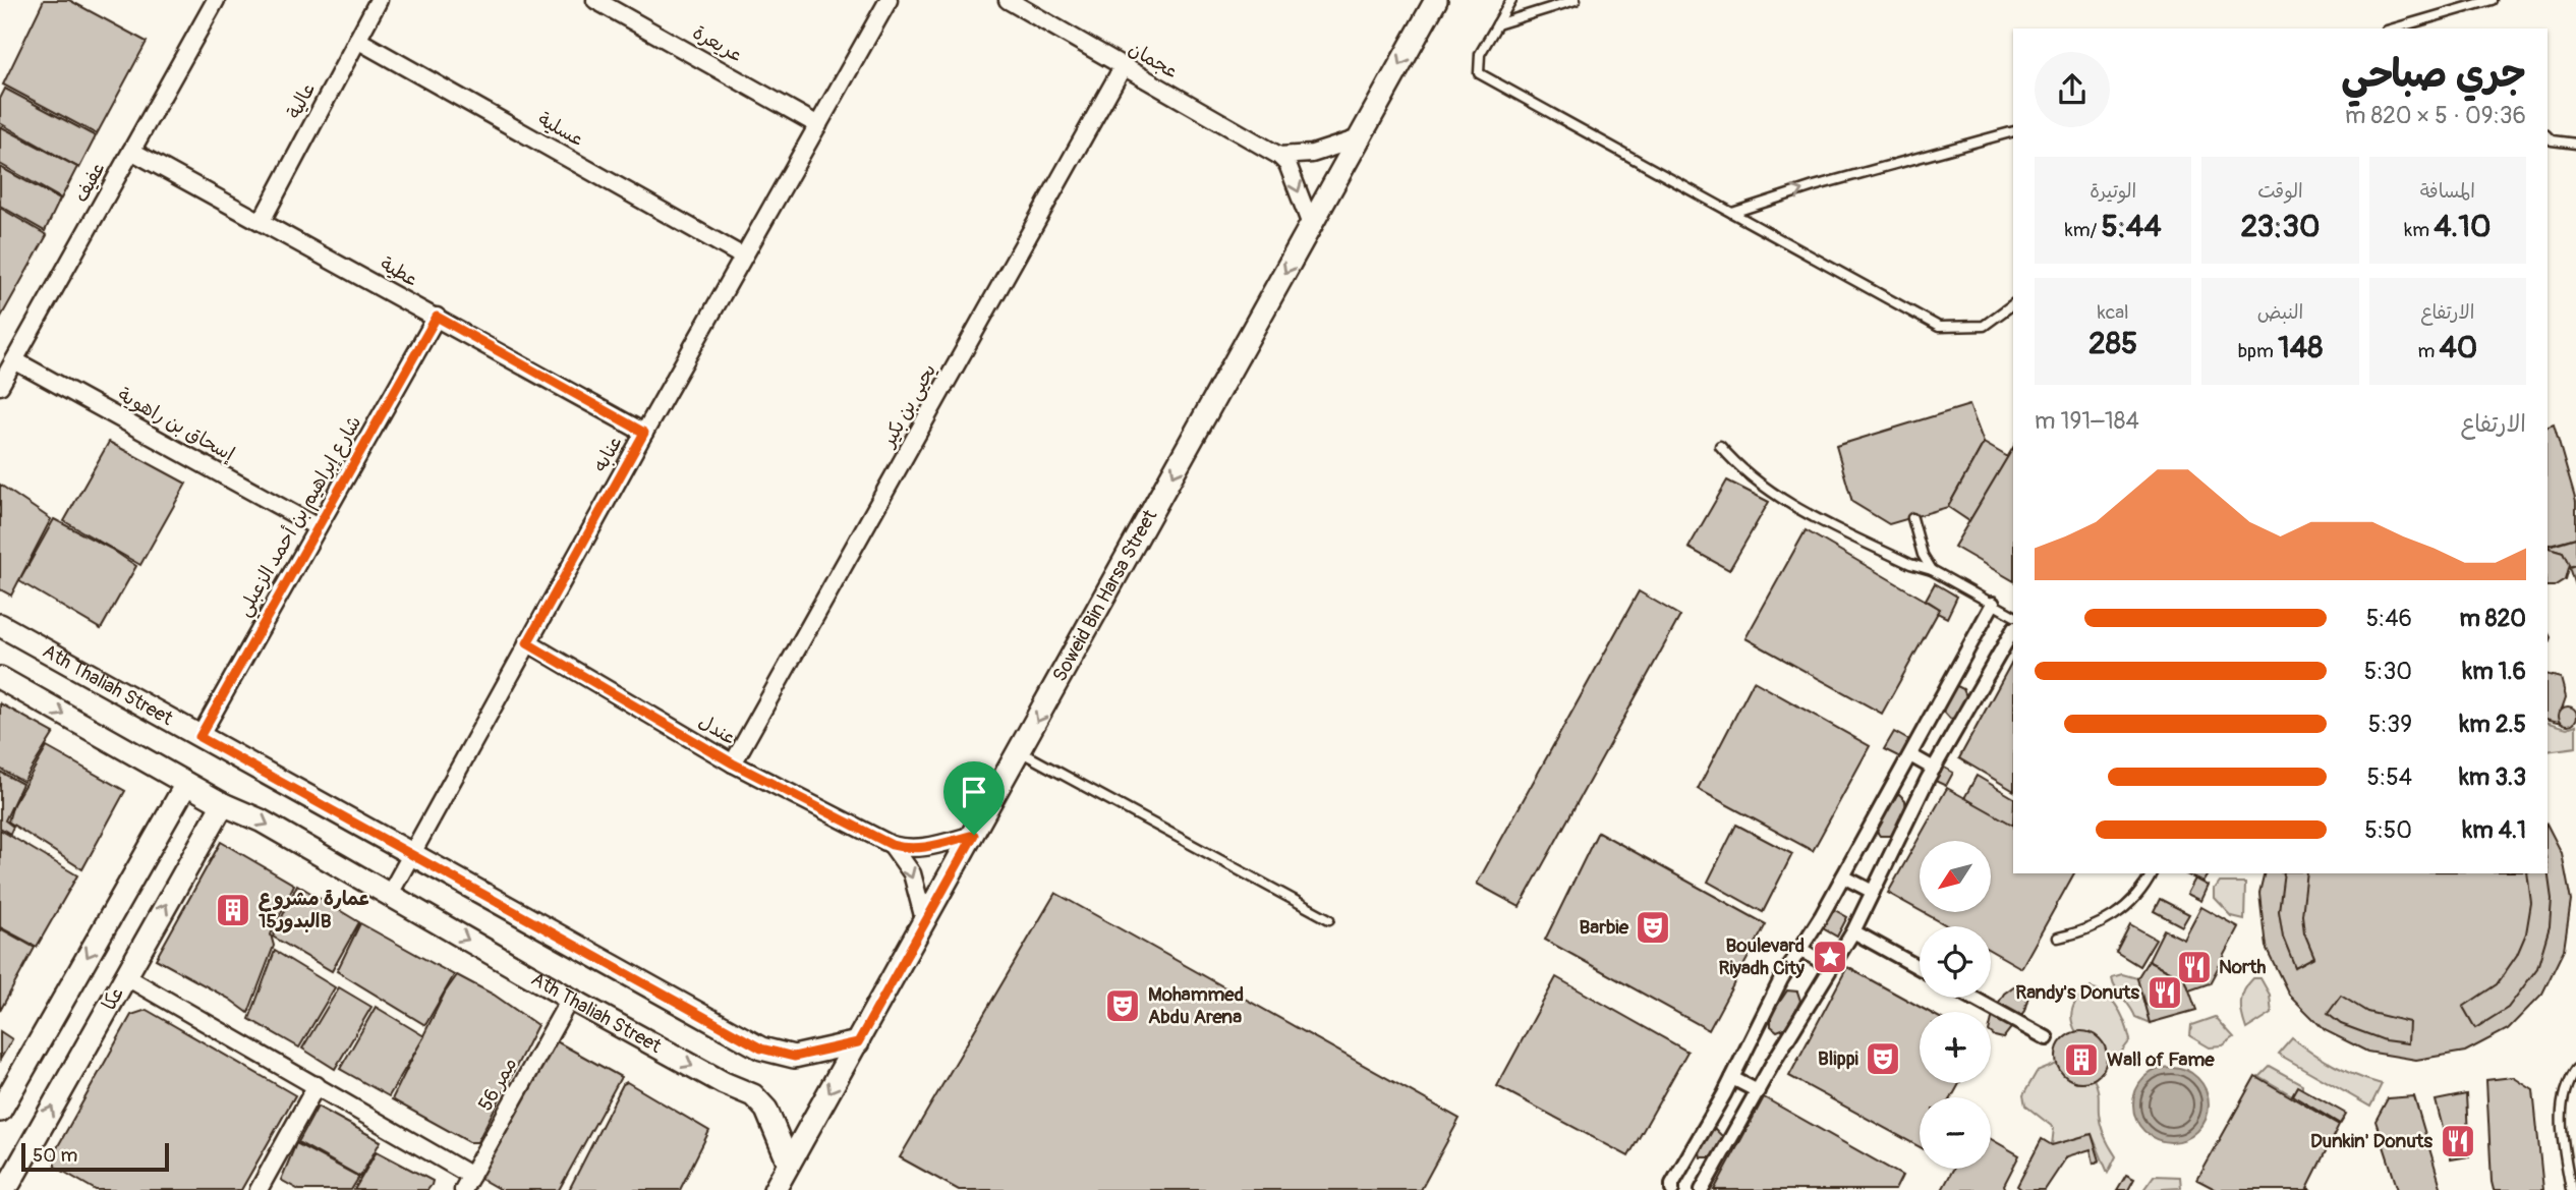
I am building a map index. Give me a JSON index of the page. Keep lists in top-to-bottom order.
{
  "streets": {
    "street": [
      "عريعرة",
      "عجمان",
      "عالية",
      "عسلية",
      "عفيف",
      "عطية",
      "يحيى بن بكير",
      "إسحاق بن راهوية",
      "عنابه",
      "شارع إبراهيم بن أحمد الزعبلي",
      "Soweid Bin Harsa Street",
      "Ath Thaliah Street",
      "عندل",
      "عكا",
      "ممر 56"
    ]
  },
  "crossings": [
    ["عريعرة", "عنابه"],
    ["عجمان", "يحيى بن بكير"],
    ["عالية", "عسلية"],
    ["عالية", "عطية"],
    ["عسلية", "عنابه"],
    ["عفيف", "عطية"],
    ["عفيف", "إسحاق بن راهوية"],
    ["عطية", "عنابه"],
    ["عطية", "شارع إبراهيم بن أحمد الزعبلي"],
    ["يحيى بن بكير", "عندل"],
    ["إسحاق بن راهوية", "شارع إبراهيم بن أحمد الزعبلي"],
    ["عنابه", "Ath Thaliah Street"],
    ["عنابه", "عندل"],
    ["شارع إبراهيم بن أحمد الزعبلي", "Ath Thaliah Street"],
    ["Soweid Bin Harsa Street", "Ath Thaliah Street"],
    ["Soweid Bin Harsa Street", "عندل"],
    ["Ath Thaliah Street", "عكا"],
    ["Ath Thaliah Street", "ممر 56"]
  ],
  "one_way": ["Soweid Bin Harsa Street"],
  "places": {
    "building": ["عمارة مشروع البدور15B", "Wall of Fame"],
    "theatre": ["Barbie", "Mohammed Abdu Arena", "Blippi"],
    "place": ["Boulevard Riyadh City"],
    "restaurant": ["North", "Randy's Donuts", "Dunkin' Donuts"]
  },
  "scale_bar": "50 m",
  "north": "bottom left",
  "page": {
    "heading": ["جري صباحي", "09:36 · 5 × 820 m"],
    "stats": [
      ["المسافة", "4.10 km"],
      ["الوقت", "23:30"],
      ["الوتيرة", "5:44 /km"],
      ["الارتفاع", "40 m"],
      ["النبض", "148 bpm"],
      ["kcal", "285"]
    ],
    "chart": ["الارتفاع", "184–191 m"],
    "list": [
      {
        "name": "820 m",
        "note": "5:46"
      },
      {
        "name": "1.6 km",
        "note": "5:30"
      },
      {
        "name": "2.5 km",
        "note": "5:39"
      },
      {
        "name": "3.3 km",
        "note": "5:54"
      },
      {
        "name": "4.1 km",
        "note": "5:50"
      }
    ],
    "map_buttons": ["+", "−"],
    "scale": "50 m"
  }
}
